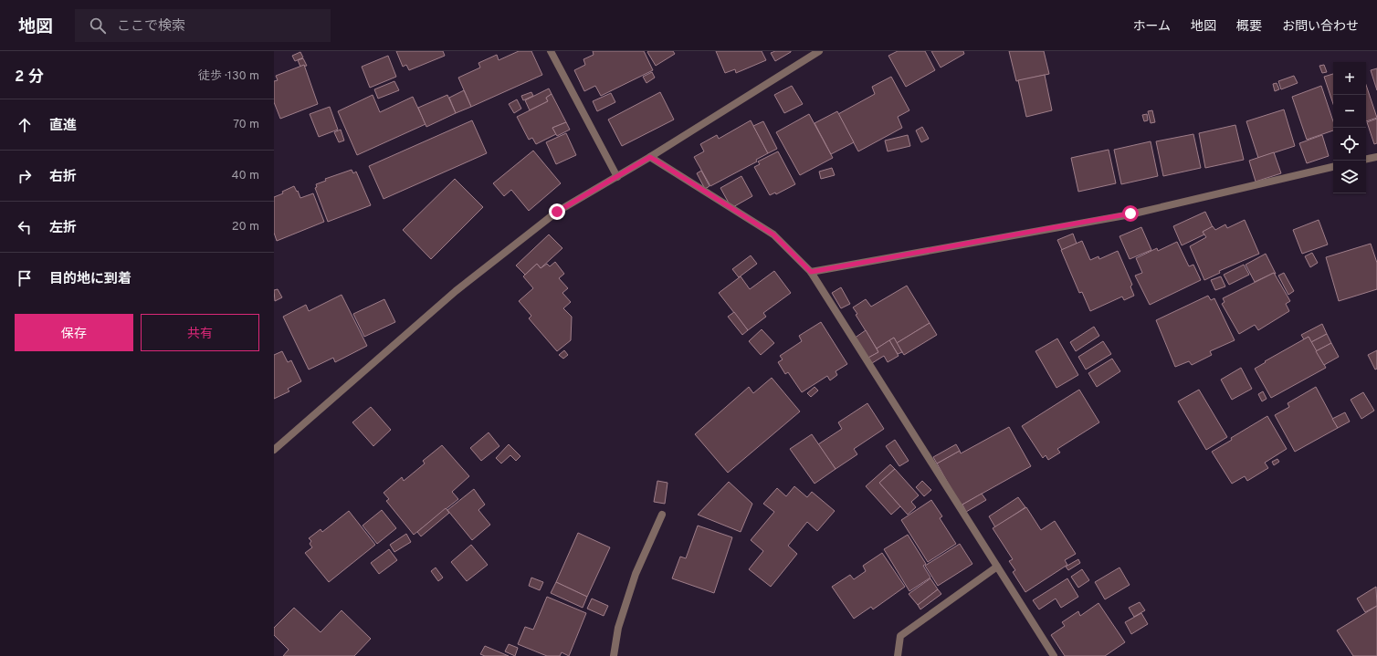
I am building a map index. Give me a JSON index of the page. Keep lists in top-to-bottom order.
{
  "page": {
    "header": "地図",
    "search": "ここで検索",
    "nav": [
      "ホーム",
      "地図",
      "概要",
      "お問い合わせ"
    ],
    "heading": ["2 分", "徒歩 · 130 m"],
    "map_buttons": ["+", "−"],
    "list": [
      ["直進", "70 m"],
      ["右折", "40 m"],
      ["左折", "20 m"],
      "目的地に到着"
    ],
    "buttons": ["保存", "共有"]
  }
}
